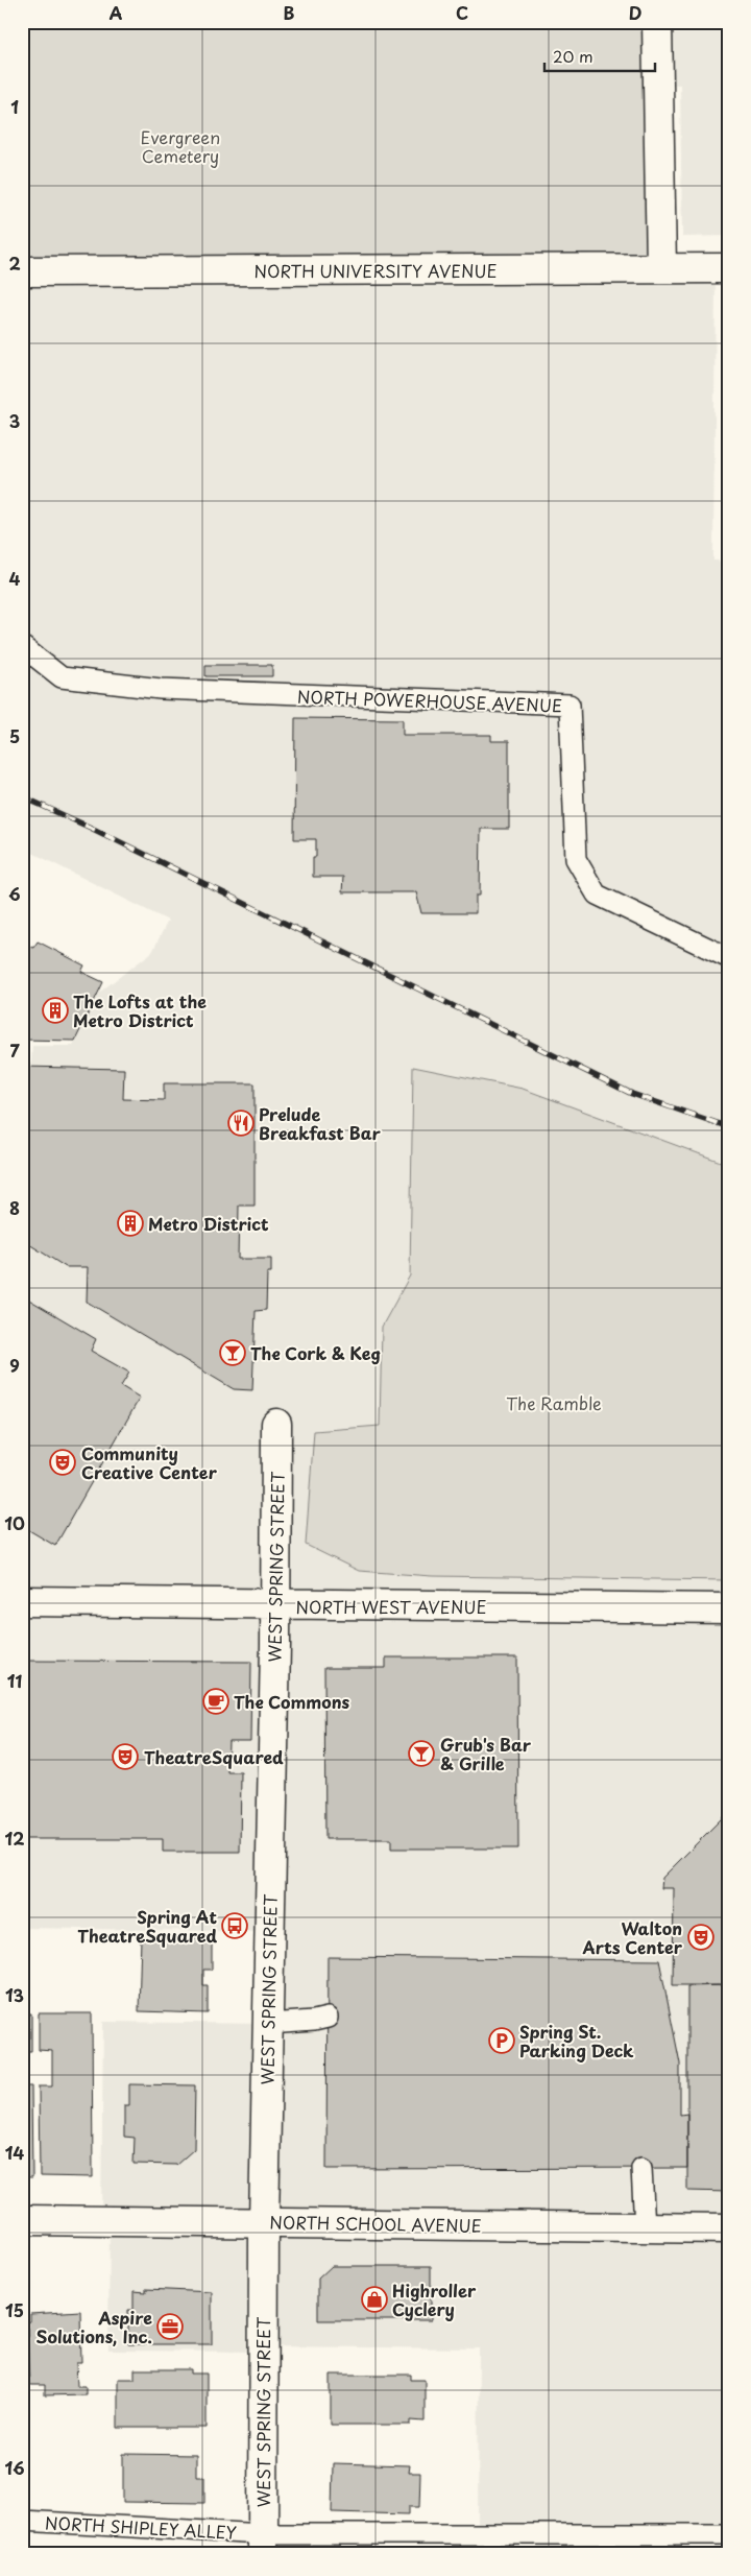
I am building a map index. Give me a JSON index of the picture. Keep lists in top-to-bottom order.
{
  "streets": {
    "street": [
      "NORTH UNIVERSITY AVENUE",
      "WEST SPRING STREET",
      "NORTH WEST AVENUE",
      "NORTH SCHOOL AVENUE"
    ],
    "lane": ["NORTH POWERHOUSE AVENUE", "NORTH SHIPLEY ALLEY"]
  },
  "crossings": [
    ["WEST SPRING STREET", "NORTH WEST AVENUE"],
    ["WEST SPRING STREET", "NORTH SCHOOL AVENUE"],
    ["WEST SPRING STREET", "NORTH SHIPLEY ALLEY"]
  ],
  "parks": ["Evergreen Cemetery", "The Ramble"],
  "places": {
    "building": ["The Lofts at the Metro District", "Metro District"],
    "restaurant": ["Prelude Breakfast Bar"],
    "bar": ["The Cork & Keg", "Grub's Bar & Grille"],
    "theatre": ["Community Creative Center", "TheatreSquared", "Walton Arts Center"],
    "cafe": ["The Commons"],
    "bus stop": ["Spring At TheatreSquared"],
    "parking": ["Spring St. Parking Deck"],
    "shop": ["Highroller Cyclery"],
    "office": ["Aspire Solutions, Inc."]
  },
  "scale_bar": "20 m",
  "grid": {
    "columns": [
      "A",
      "B",
      "C",
      "D"
    ],
    "rows": [
      "1",
      "2",
      "3",
      "4",
      "5",
      "6",
      "7",
      "8",
      "9",
      "10",
      "11",
      "12",
      "13",
      "14",
      "15",
      "16"
    ]
  }
}
